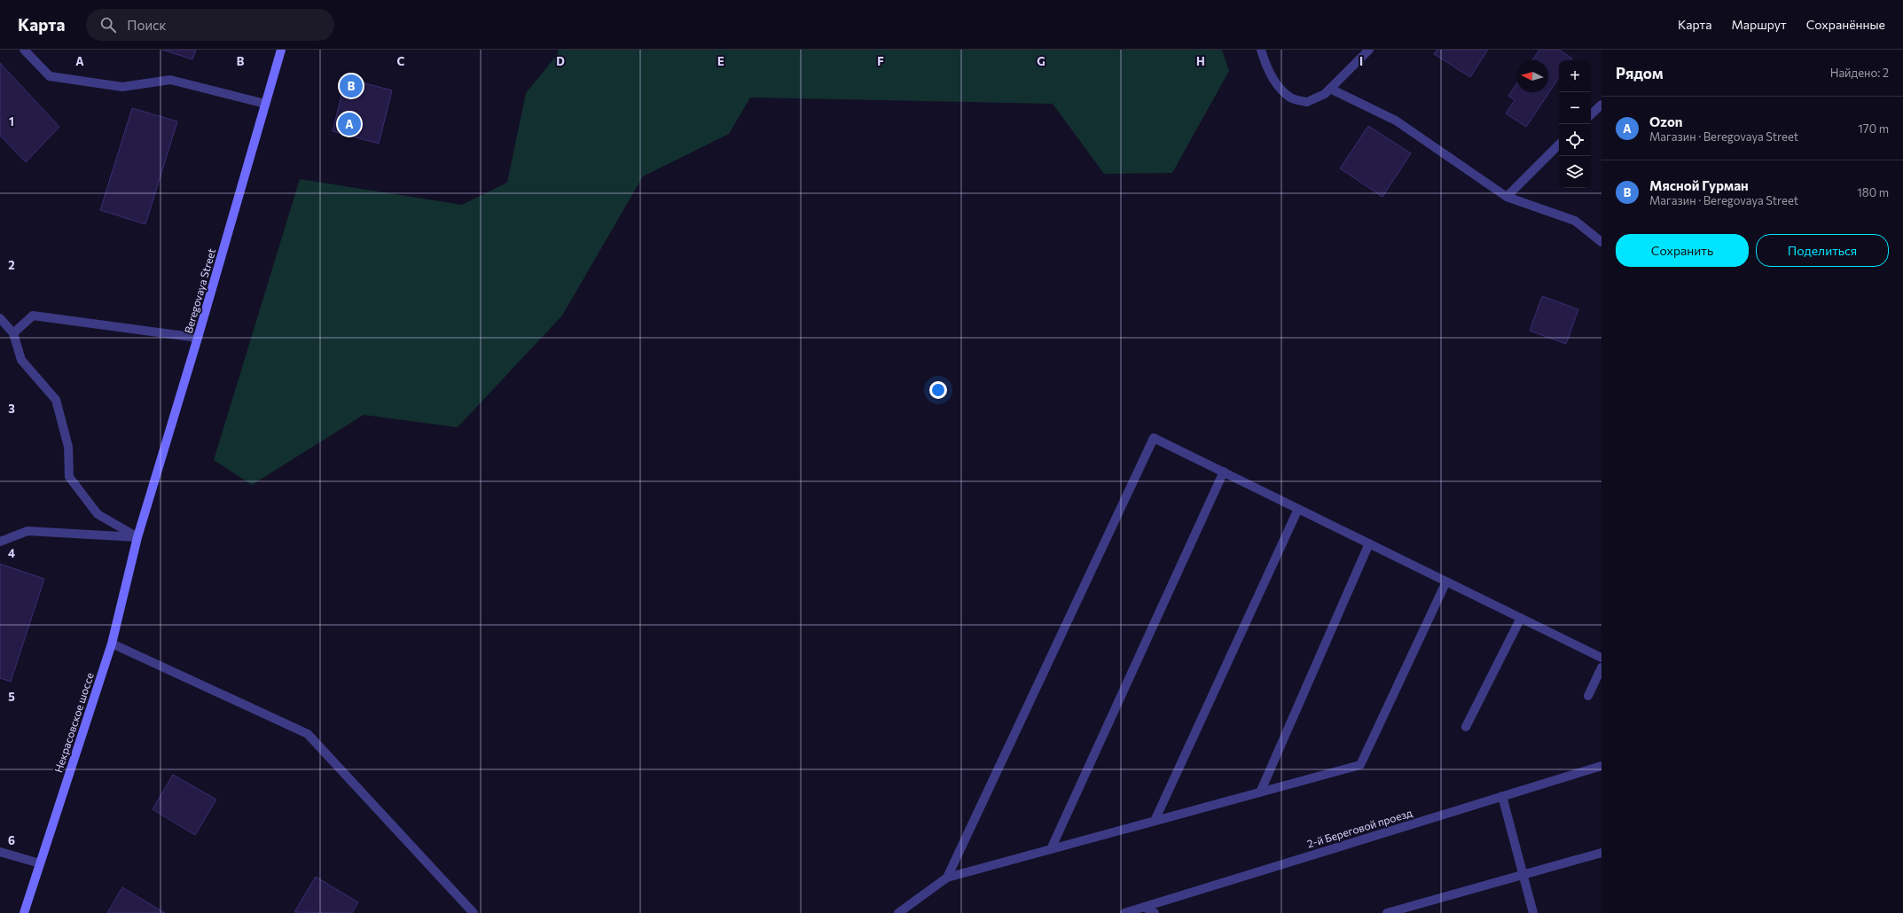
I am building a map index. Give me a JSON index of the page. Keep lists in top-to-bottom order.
{
  "streets": {
    "main road": ["Beregovaya Street", "Некрасовское шоссе"],
    "street": ["2-й Береговой проезд"]
  },
  "crossings": [
    ["Beregovaya Street", "Некрасовское шоссе"]
  ],
  "north": "left",
  "page": {
    "header": "Карта",
    "search": "Поиск",
    "nav": ["Карта", "Маршрут", "Сохранённые"],
    "heading": ["Рядом", "Найдено: 2"],
    "map_buttons": ["+", "−"],
    "pins": ["B", "A"],
    "list": [
      {
        "mark": "A",
        "name": "Ozon",
        "note": "Магазин · Beregovaya Street",
        "value": "170 m"
      },
      {
        "mark": "B",
        "name": "Мясной Гурман",
        "note": "Магазин · Beregovaya Street",
        "value": "180 m"
      }
    ],
    "buttons": ["Сохранить", "Поделиться"]
  },
  "grid": {
    "columns": [
      "A",
      "B",
      "C",
      "D",
      "E",
      "F",
      "G",
      "H",
      "I"
    ],
    "rows": [
      "1",
      "2",
      "3",
      "4",
      "5",
      "6"
    ]
  }
}
